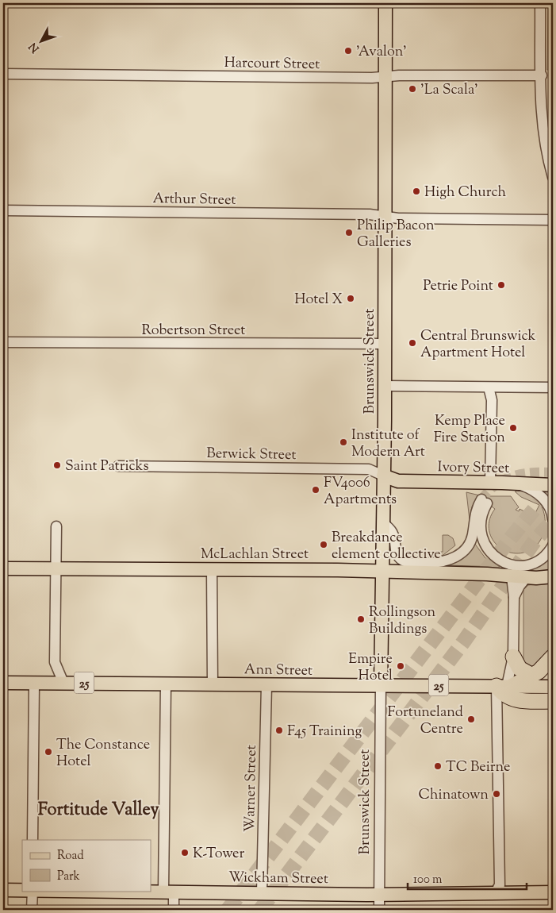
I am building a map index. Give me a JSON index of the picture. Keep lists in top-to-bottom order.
{
  "streets": {
    "highway": ["25"],
    "main road": [
      "Brunswick Street",
      "Ivory Street",
      "McLachlan Street",
      "Ann Street",
      "Wickham Street"
    ],
    "street": [
      "Harcourt Street",
      "Arthur Street",
      "Robertson Street",
      "Berwick Street",
      "Warner Street"
    ]
  },
  "crossings": [
    ["Harcourt Street", "Brunswick Street"],
    ["Arthur Street", "Brunswick Street"],
    ["Robertson Street", "Brunswick Street"],
    ["Brunswick Street", "Berwick Street"],
    ["Brunswick Street", "Ivory Street"],
    ["Brunswick Street", "McLachlan Street"],
    ["Brunswick Street", "Ann Street"],
    ["Brunswick Street", "Wickham Street"],
    ["Berwick Street", "Ivory Street"],
    ["Ann Street", "25"],
    ["Ann Street", "Warner Street"],
    ["Warner Street", "Wickham Street"]
  ],
  "districts": ["Fortitude Valley"],
  "places": [
    "'Avalon'",
    "'La Scala'",
    "High Church",
    "Philip Bacon Galleries",
    "Petrie Point",
    "Hotel X",
    "Central Brunswick Apartment Hotel",
    "Kemp Place Fire Station",
    "Institute of Modern Art",
    "Saint Patricks",
    "FV4006 Apartments",
    "Breakdance element collective",
    "Rollingson Buildings",
    "Empire Hotel",
    "Fortuneland Centre",
    "F45 Training",
    "The Constance Hotel",
    "TC Beirne",
    "Chinatown",
    "K-Tower"
  ],
  "legend": ["Road", "Park"],
  "scale_bar": "100 m",
  "north": "bottom left"
}
